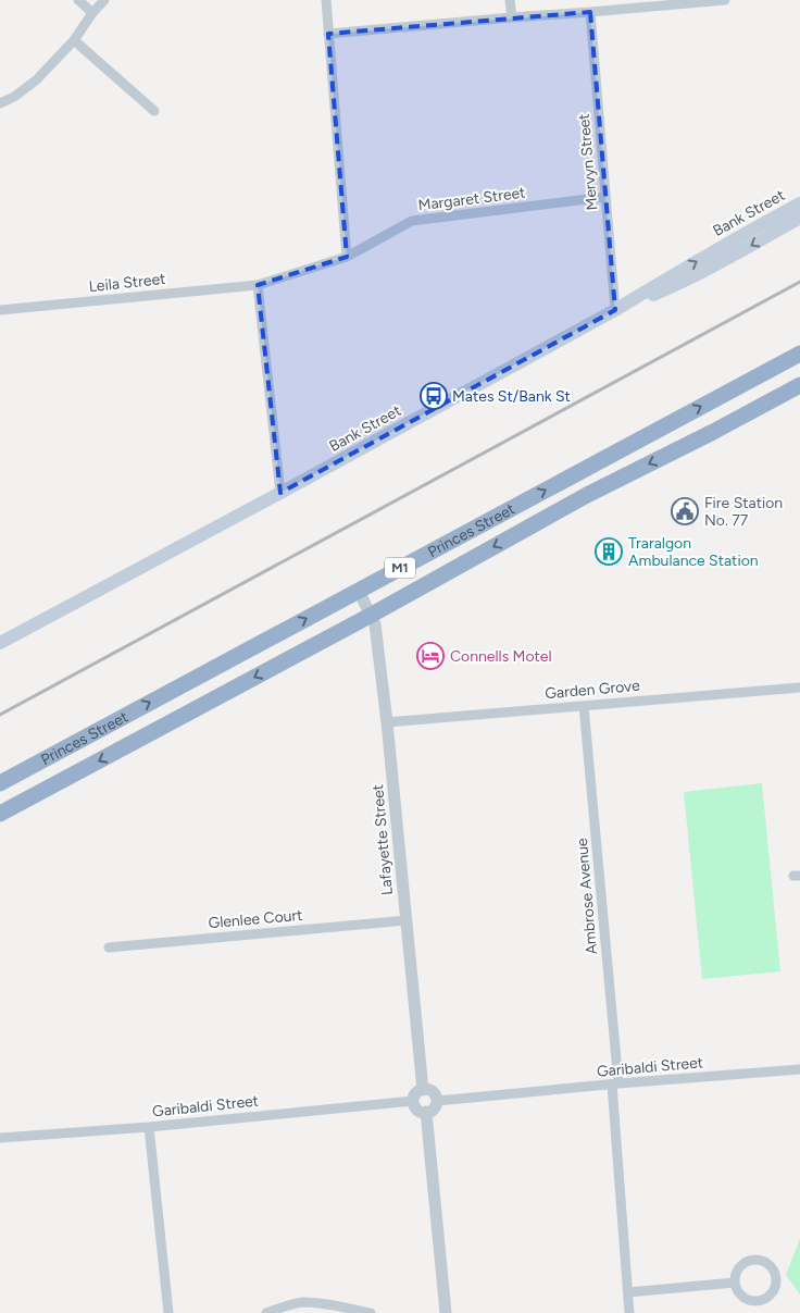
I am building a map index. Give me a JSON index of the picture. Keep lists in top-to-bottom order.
{
  "streets": {
    "highway": ["Princes Street", "M1"],
    "main road": ["Bank Street"],
    "street": [
      "Mervyn Street",
      "Margaret Street",
      "Leila Street",
      "Garden Grove",
      "Lafayette Street",
      "Ambrose Avenue",
      "Glenlee Court",
      "Garibaldi Street"
    ]
  },
  "crossings": [
    ["Mervyn Street", "Margaret Street"],
    ["Mervyn Street", "Bank Street"],
    ["Margaret Street", "Leila Street"],
    ["Princes Street", "Lafayette Street"],
    ["Garden Grove", "Lafayette Street"],
    ["Garden Grove", "Ambrose Avenue"],
    ["Lafayette Street", "Glenlee Court"],
    ["Lafayette Street", "Garibaldi Street"],
    ["Ambrose Avenue", "Garibaldi Street"]
  ],
  "places": {
    "bus stop": ["Mates St/Bank St"],
    "public building": ["Fire Station No. 77"],
    "building": ["Traralgon Ambulance Station"],
    "hotel": ["Connells Motel"]
  }
}
